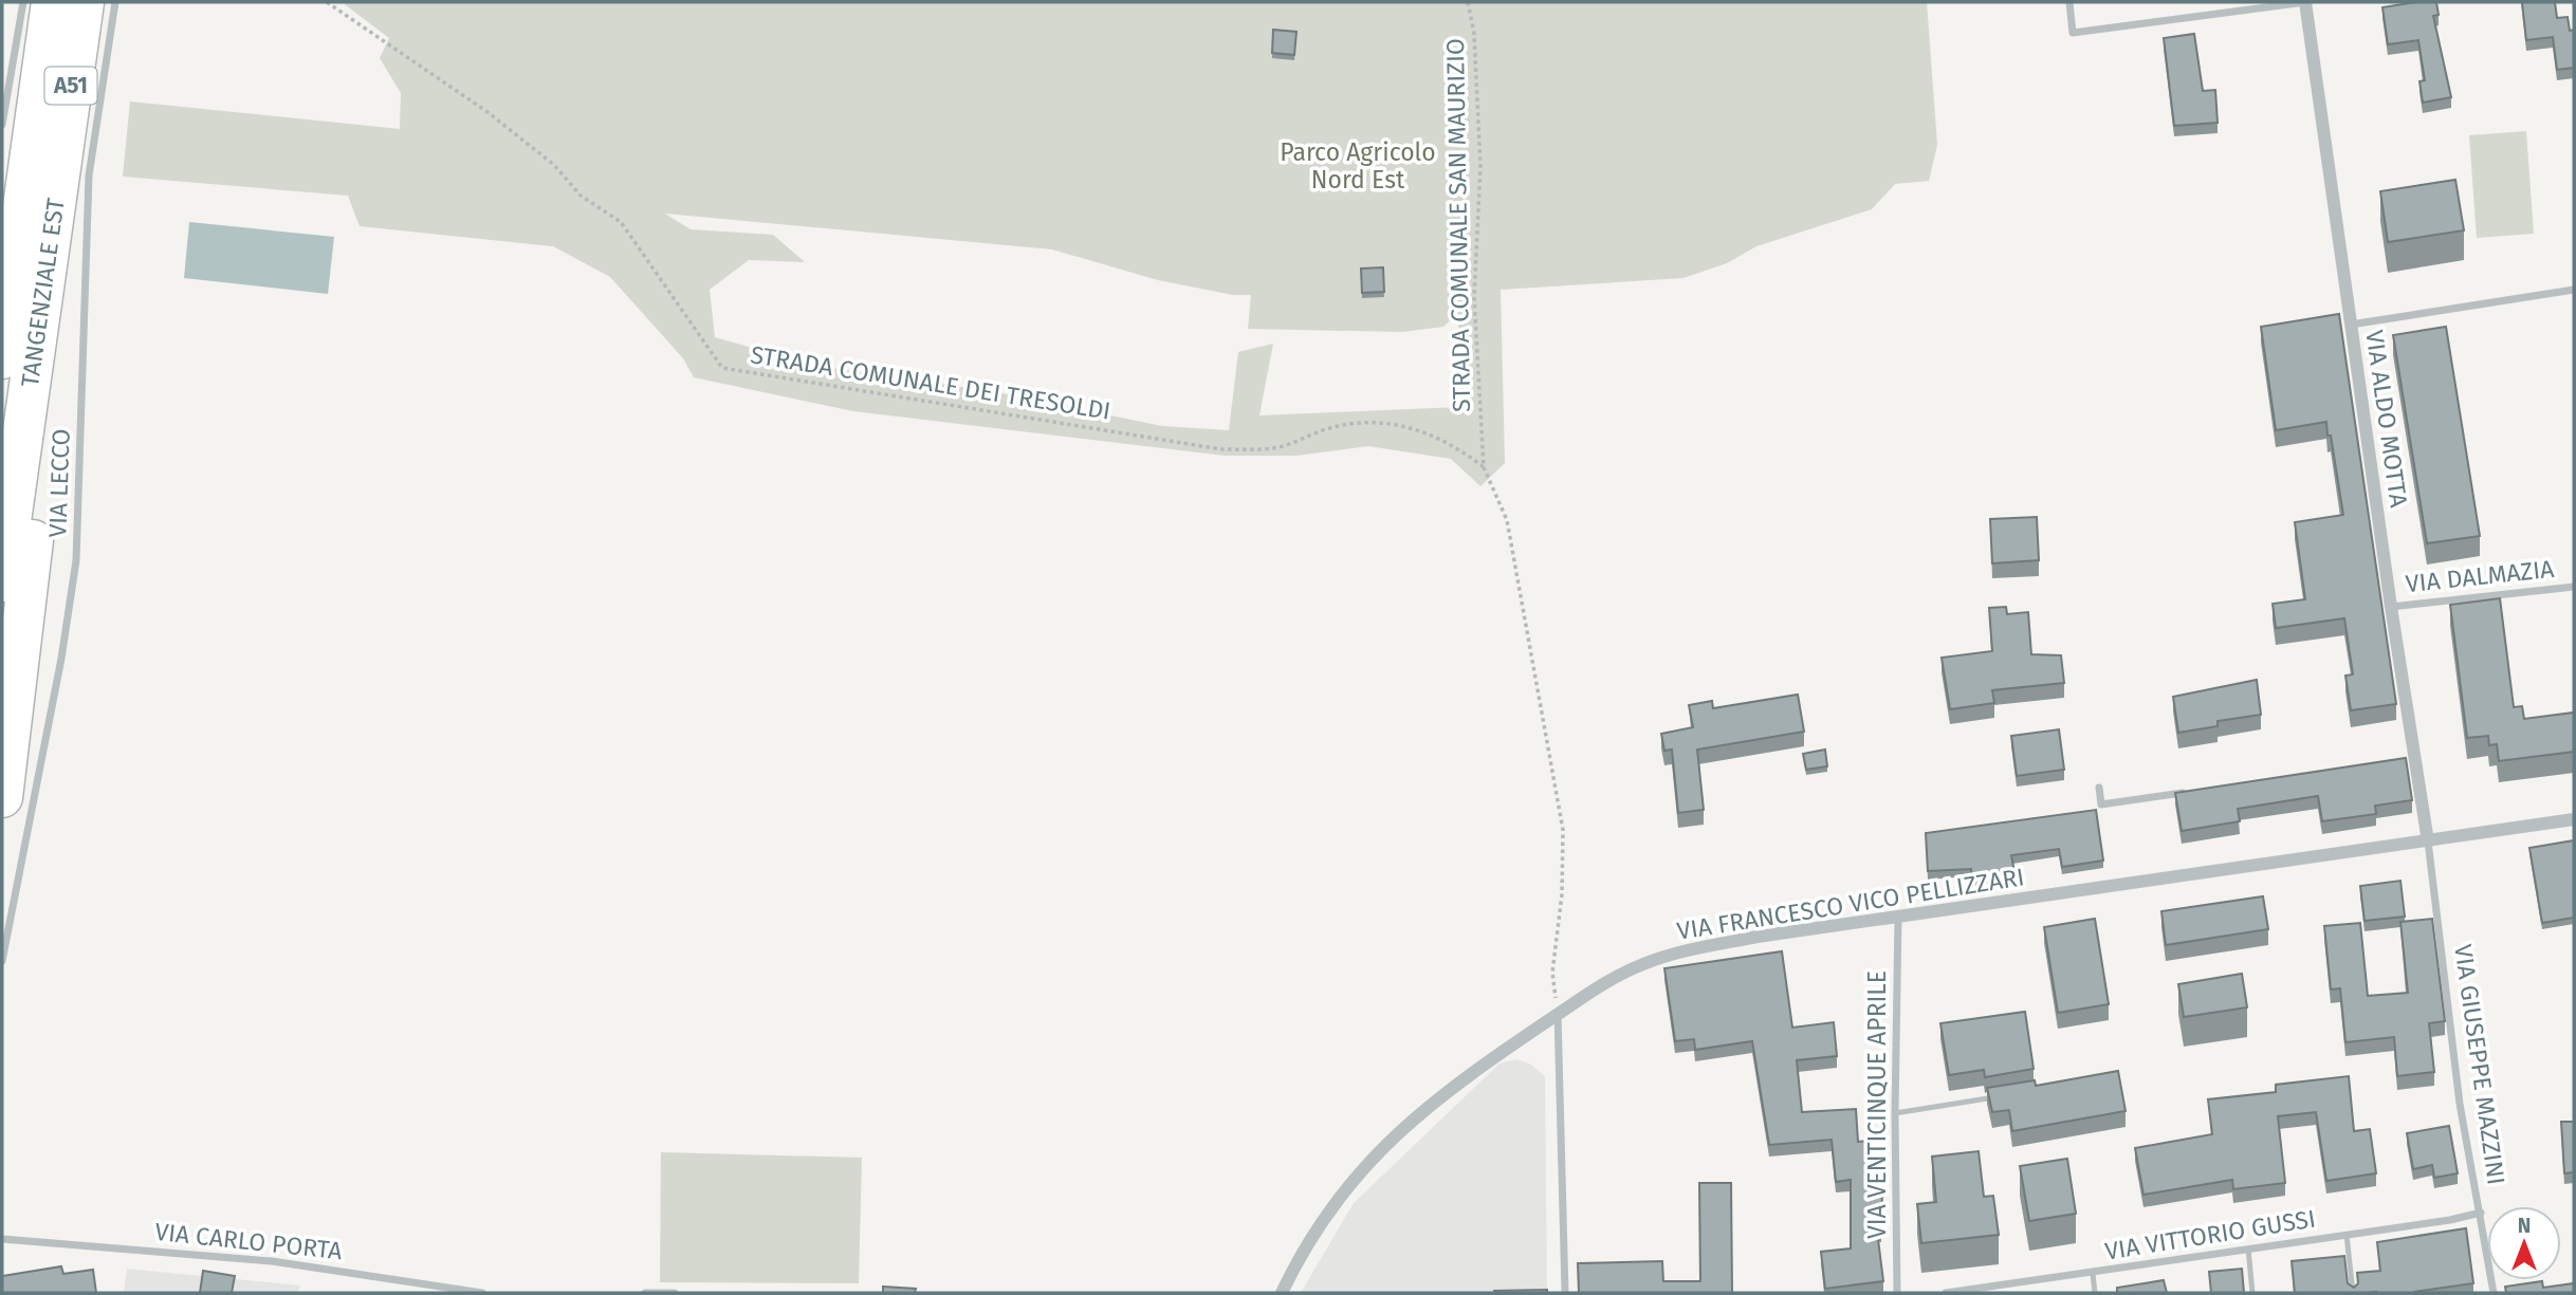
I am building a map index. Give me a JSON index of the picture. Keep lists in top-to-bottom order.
{
  "streets": {
    "highway": ["A51", "TANGENZIALE EST"],
    "street": [
      "VIA ALDO MOTTA",
      "VIA LECCO",
      "VIA DALMAZIA",
      "VIA FRANCESCO VICO PELLIZZARI",
      "VIA GIUSEPPE MAZZINI",
      "VIA VENTICINQUE APRILE",
      "VIA VITTORIO GUSSI",
      "VIA CARLO PORTA"
    ],
    "path": ["STRADA COMUNALE SAN MAURIZIO", "STRADA COMUNALE DEI TRESOLDI"]
  },
  "crossings": [
    ["STRADA COMUNALE SAN MAURIZIO", "STRADA COMUNALE DEI TRESOLDI"],
    ["STRADA COMUNALE SAN MAURIZIO", "VIA FRANCESCO VICO PELLIZZARI"],
    ["VIA ALDO MOTTA", "VIA DALMAZIA"],
    ["VIA ALDO MOTTA", "VIA FRANCESCO VICO PELLIZZARI"],
    ["VIA ALDO MOTTA", "VIA GIUSEPPE MAZZINI"],
    ["VIA FRANCESCO VICO PELLIZZARI", "VIA GIUSEPPE MAZZINI"],
    ["VIA FRANCESCO VICO PELLIZZARI", "VIA VENTICINQUE APRILE"],
    ["VIA GIUSEPPE MAZZINI", "VIA VITTORIO GUSSI"]
  ],
  "parks": ["Parco Agricolo Nord Est"],
  "north": "top"
}
